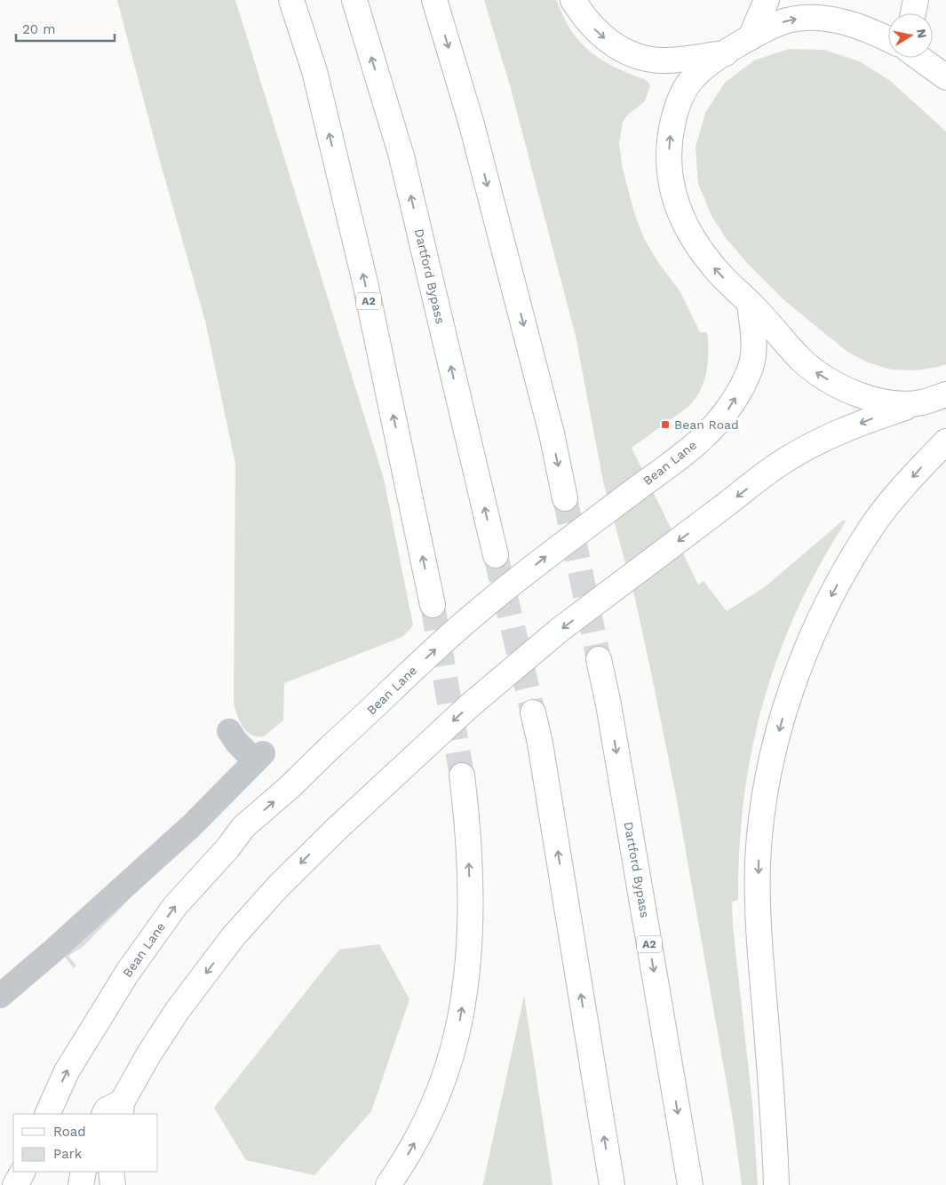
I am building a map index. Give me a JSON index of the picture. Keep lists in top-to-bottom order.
{
  "streets": {
    "main road": ["Dartford Bypass", "A2", "Bean Lane"]
  },
  "places": {
    "transit": ["Bean Road"]
  },
  "legend": ["Road", "Park"],
  "scale_bar": "20 m",
  "north": "right"
}
